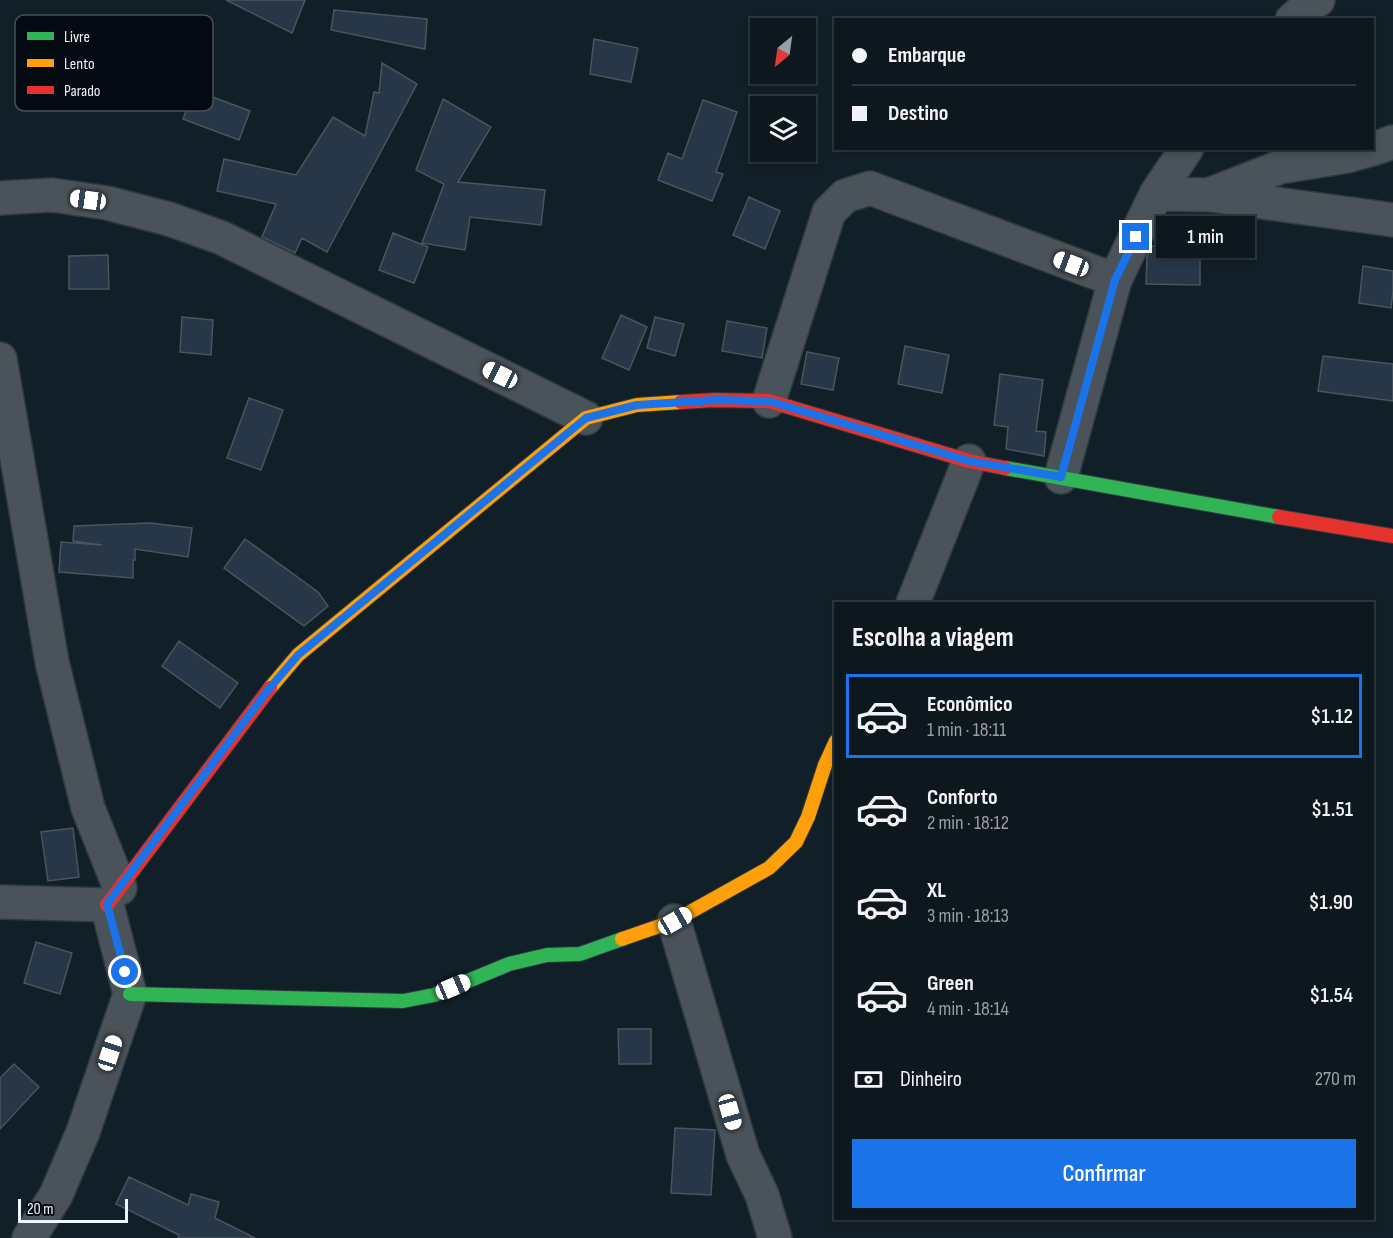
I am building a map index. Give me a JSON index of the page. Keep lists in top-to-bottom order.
{
  "legend": ["Livre", "Lento", "Parado"],
  "scale_bar": "20 m",
  "north": "bottom left",
  "page": {
    "banner": ["Embarque", "Destino"],
    "bubble": "1 min",
    "heading": "Escolha a viagem",
    "list": [
      {
        "name": "Econômico",
        "note": "1 min · 18:11",
        "value": "$1.12"
      },
      {
        "name": "Conforto",
        "note": "2 min · 18:12",
        "value": "$1.51"
      },
      {
        "name": "XL",
        "note": "3 min · 18:13",
        "value": "$1.90"
      },
      {
        "name": "Green",
        "note": "4 min · 18:14",
        "value": "$1.54"
      }
    ],
    "pay": ["Dinheiro", "270 m"],
    "buttons": "Confirmar",
    "scale": "20 m"
  }
}
